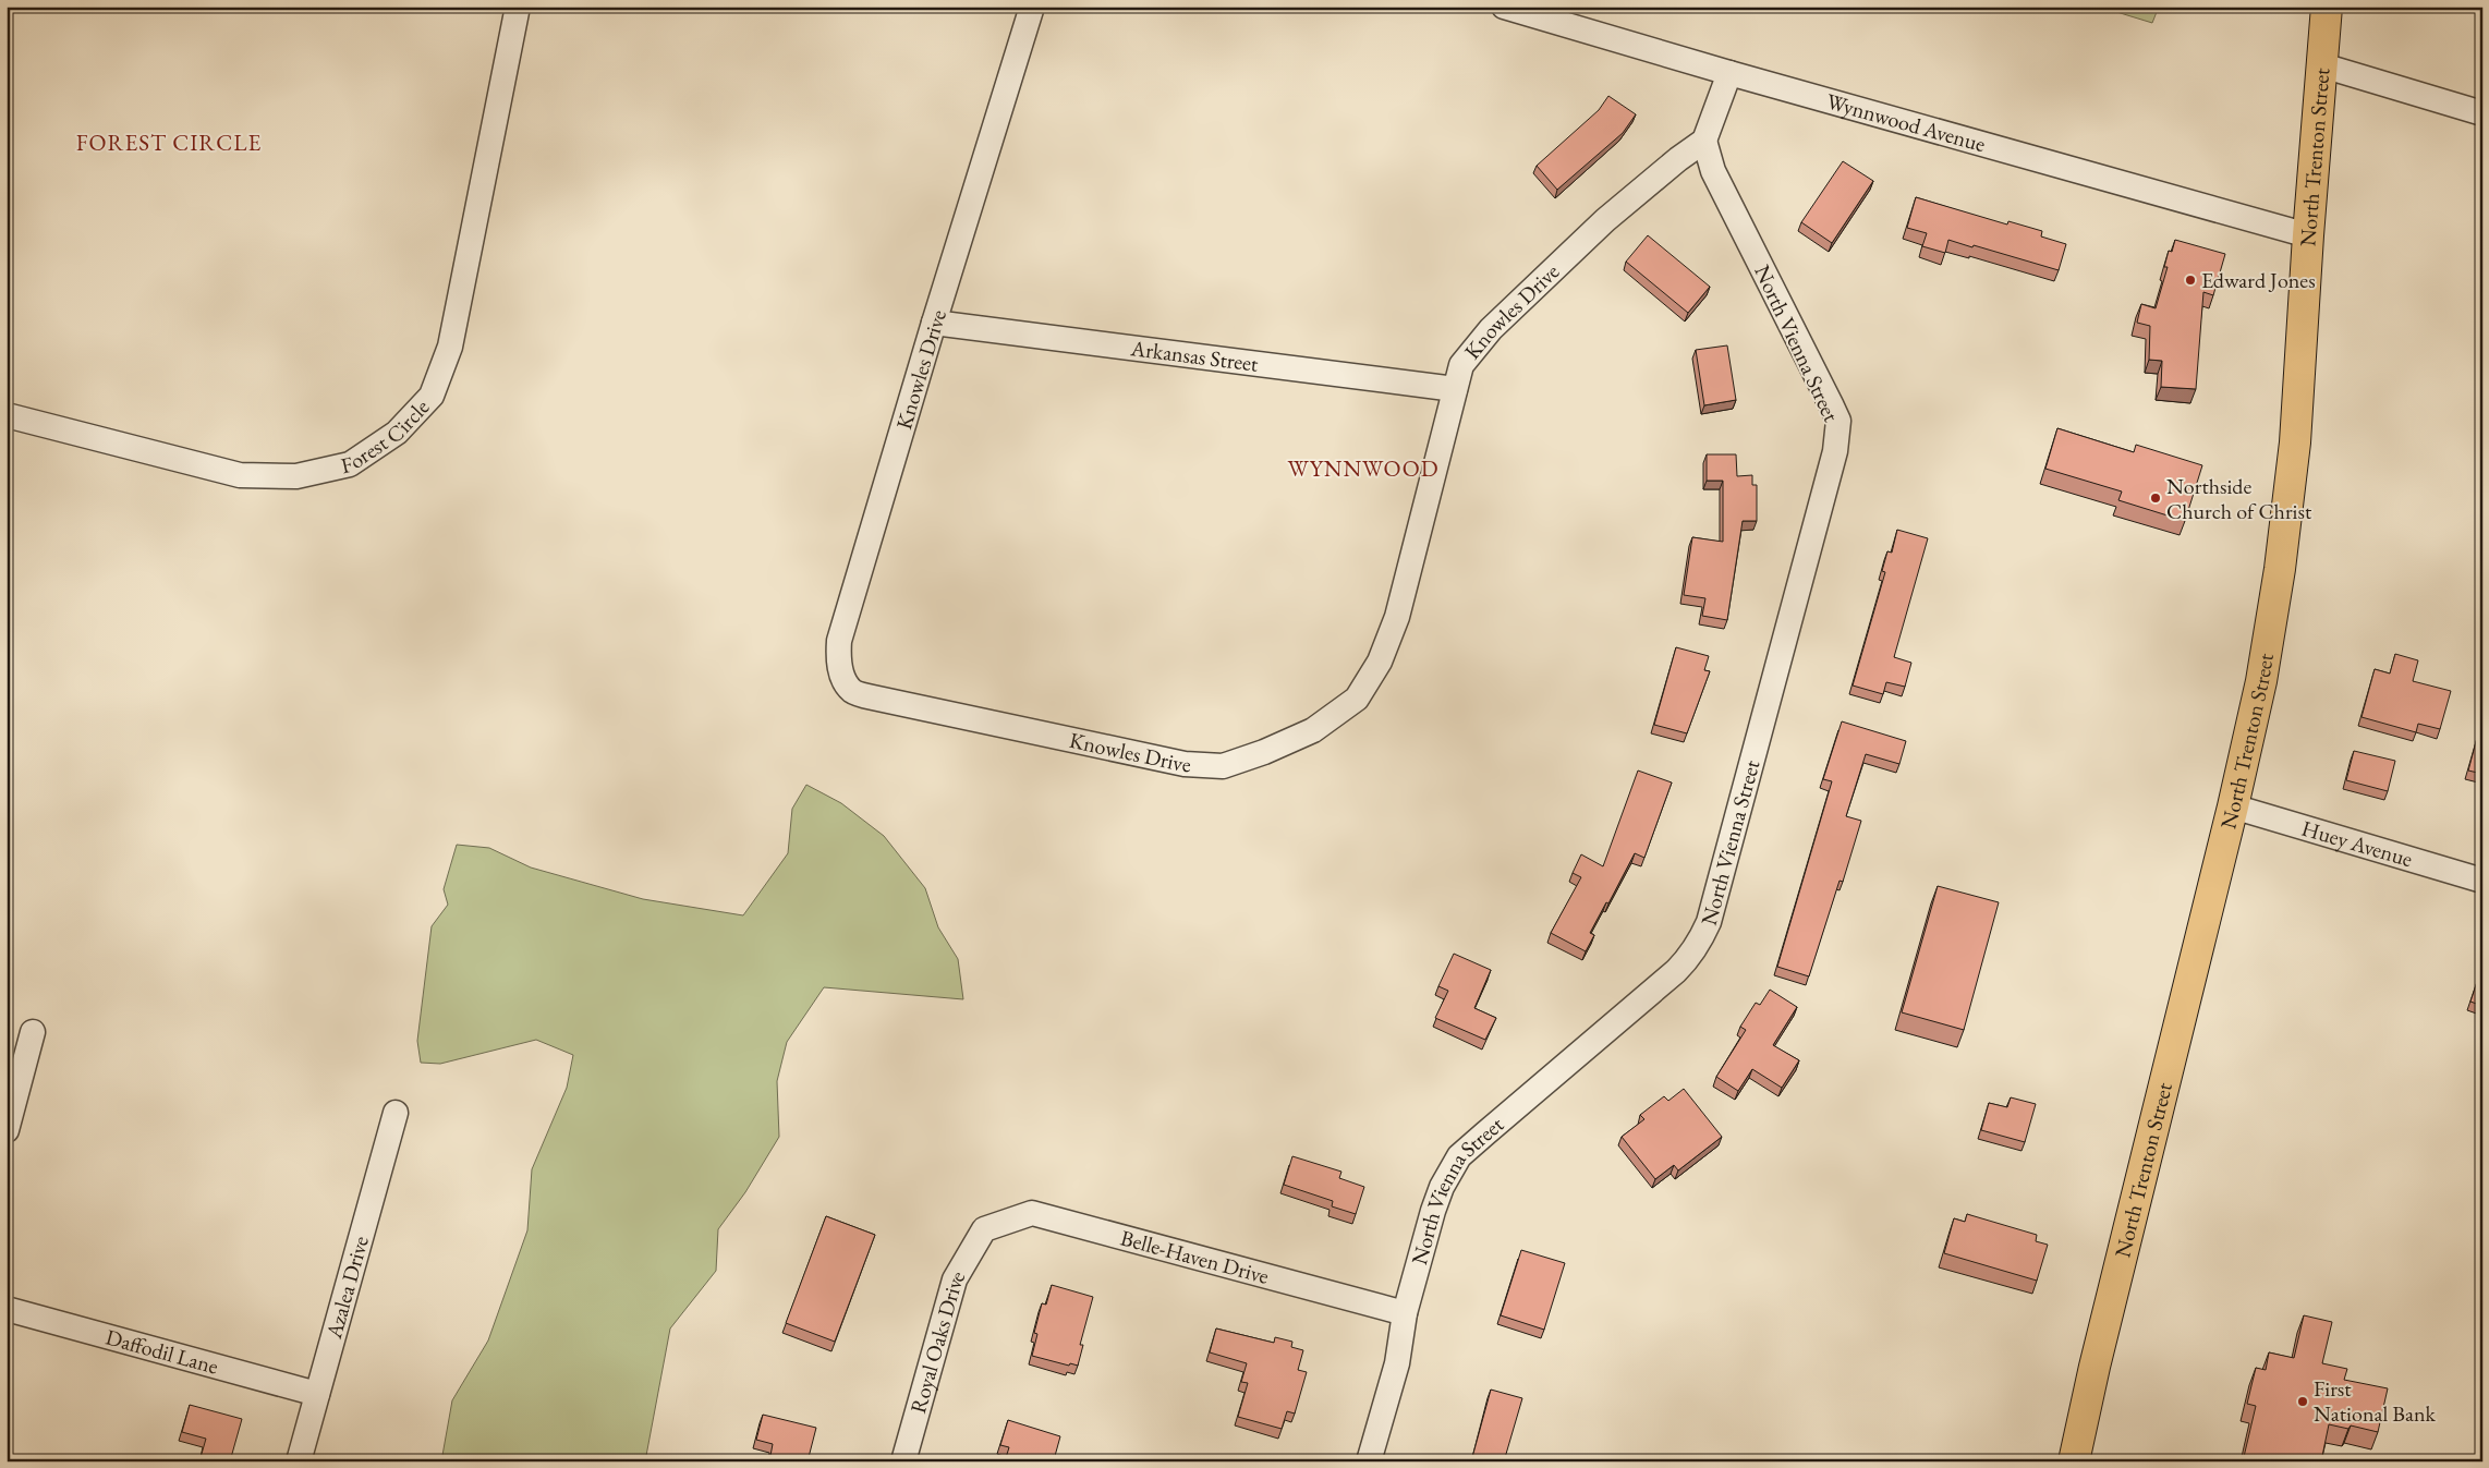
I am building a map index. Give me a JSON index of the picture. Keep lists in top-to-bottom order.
{
  "streets": {
    "highway": ["North Trenton Street"],
    "street": [
      "Wynnwood Avenue",
      "Knowles Drive",
      "North Vienna Street",
      "Arkansas Street",
      "Forest Circle",
      "Huey Avenue",
      "Belle-Haven Drive",
      "Azalea Drive",
      "Royal Oaks Drive",
      "Daffodil Lane"
    ]
  },
  "crossings": [
    ["Wynnwood Avenue", "North Trenton Street"],
    ["North Trenton Street", "Huey Avenue"],
    ["Knowles Drive", "North Vienna Street"],
    ["Knowles Drive", "Arkansas Street"],
    ["North Vienna Street", "Belle-Haven Drive"],
    ["Belle-Haven Drive", "Royal Oaks Drive"],
    ["Azalea Drive", "Daffodil Lane"]
  ],
  "districts": ["FOREST CIRCLE", "WYNNWOOD"],
  "places": ["Edward Jones", "Northside Church of Christ", "First National Bank"]
}
